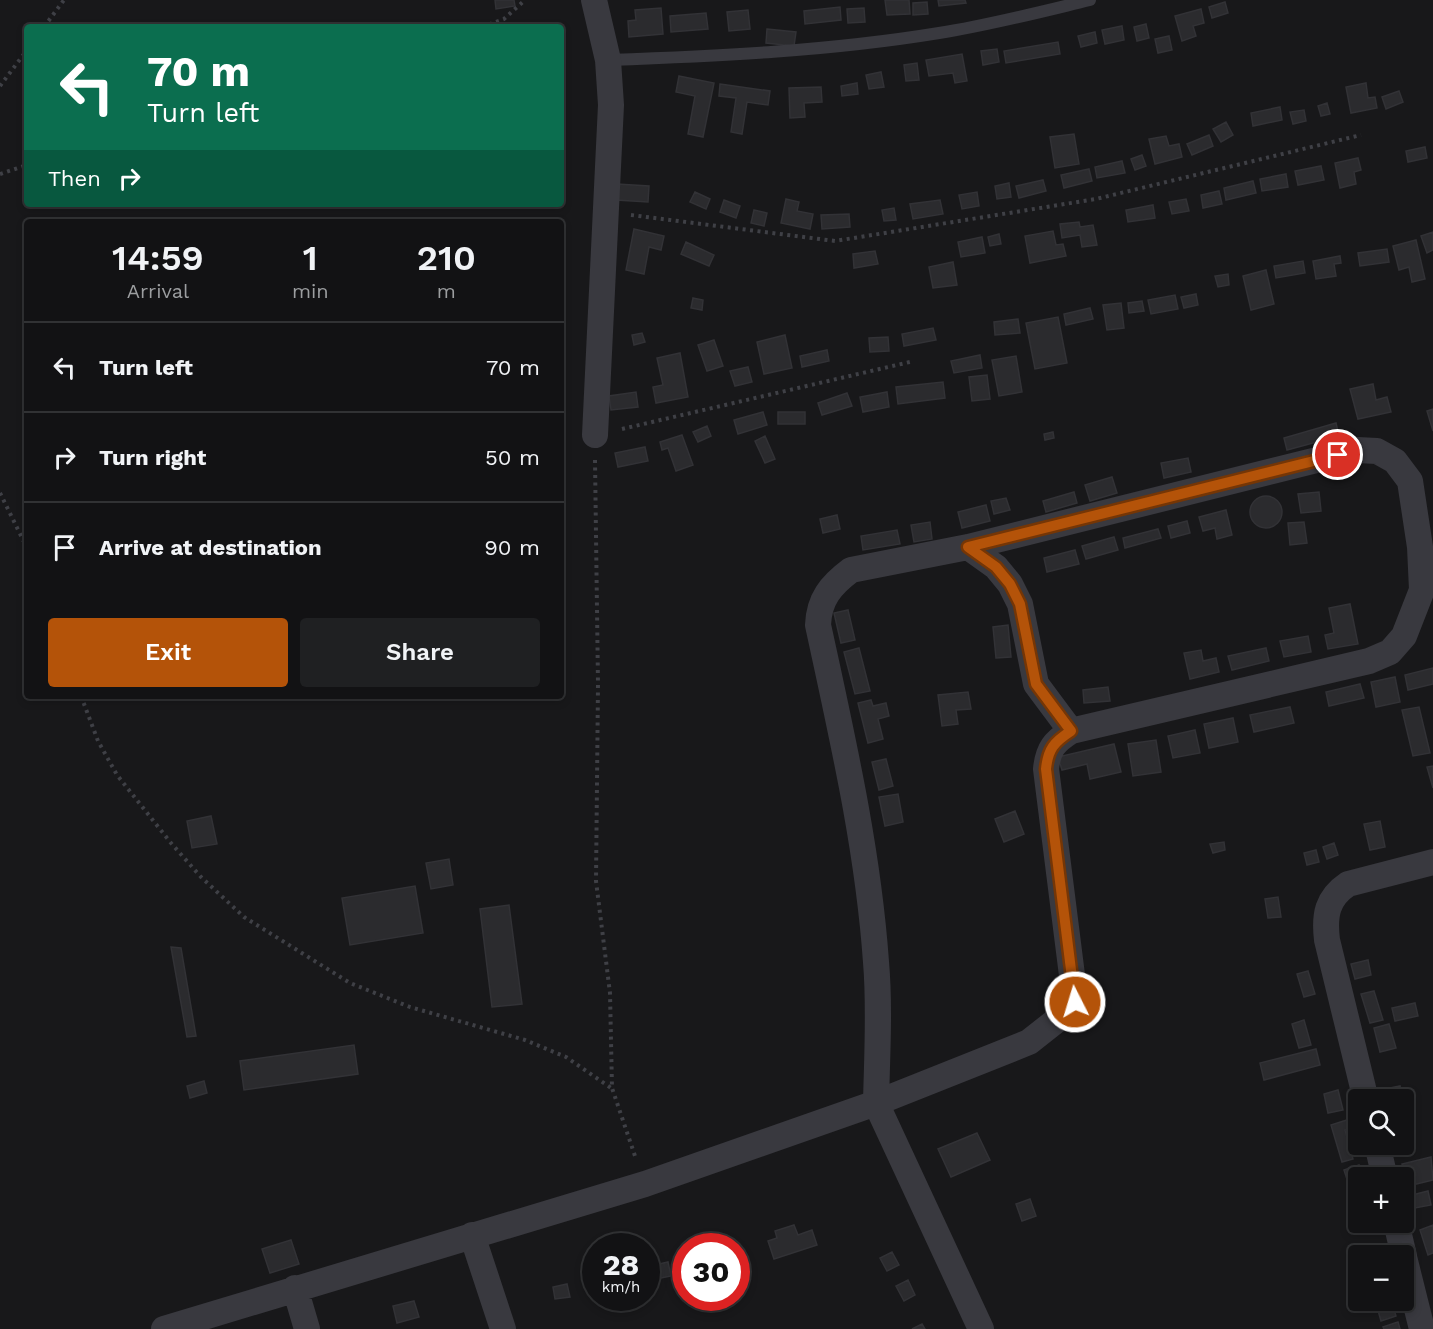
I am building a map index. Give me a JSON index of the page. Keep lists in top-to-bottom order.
{
  "page": {
    "turn": ["70 m", "Turn left"],
    "then": "Then",
    "eta": [
      "14:59",
      "Arrival",
      "1",
      "min",
      "210",
      "m"
    ],
    "list": [
      {
        "name": "Turn left",
        "value": "70 m"
      },
      {
        "name": "Turn right",
        "value": "50 m"
      },
      {
        "name": "Arrive at destination",
        "value": "90 m"
      }
    ],
    "buttons": ["Exit", "Share"],
    "map_buttons": ["+", "−"],
    "speed": "28 km/h",
    "limit": "30"
  }
}
